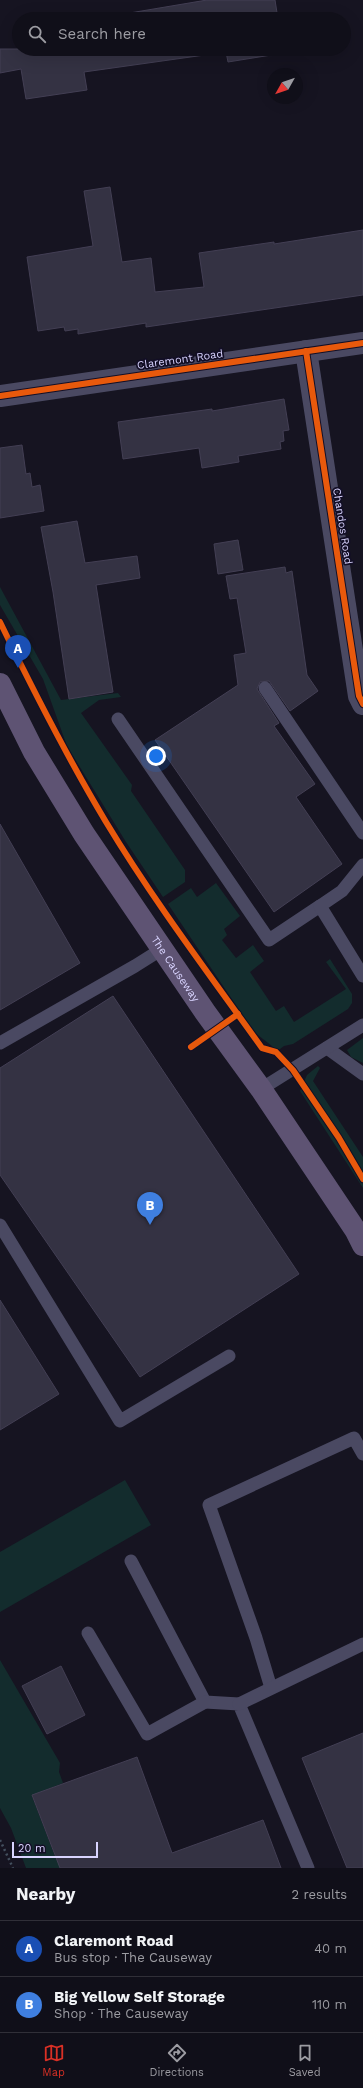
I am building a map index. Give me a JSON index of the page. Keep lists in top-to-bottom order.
{
  "streets": {
    "main road": ["The Causeway"],
    "street": ["Claremont Road", "Chandos Road"]
  },
  "crossings": [
    ["Claremont Road", "Chandos Road"]
  ],
  "scale_bar": "20 m",
  "north": "bottom left",
  "page": {
    "search": "Search here",
    "pins": ["A", "B"],
    "scale": "20 m",
    "heading": ["Nearby", "2 results"],
    "list": [
      {
        "mark": "A",
        "name": "Claremont Road",
        "note": "Bus stop · The Causeway",
        "value": "40 m"
      },
      {
        "mark": "B",
        "name": "Big Yellow Self Storage",
        "note": "Shop · The Causeway",
        "value": "110 m"
      }
    ],
    "nav": ["Map", "Directions", "Saved"]
  }
}
